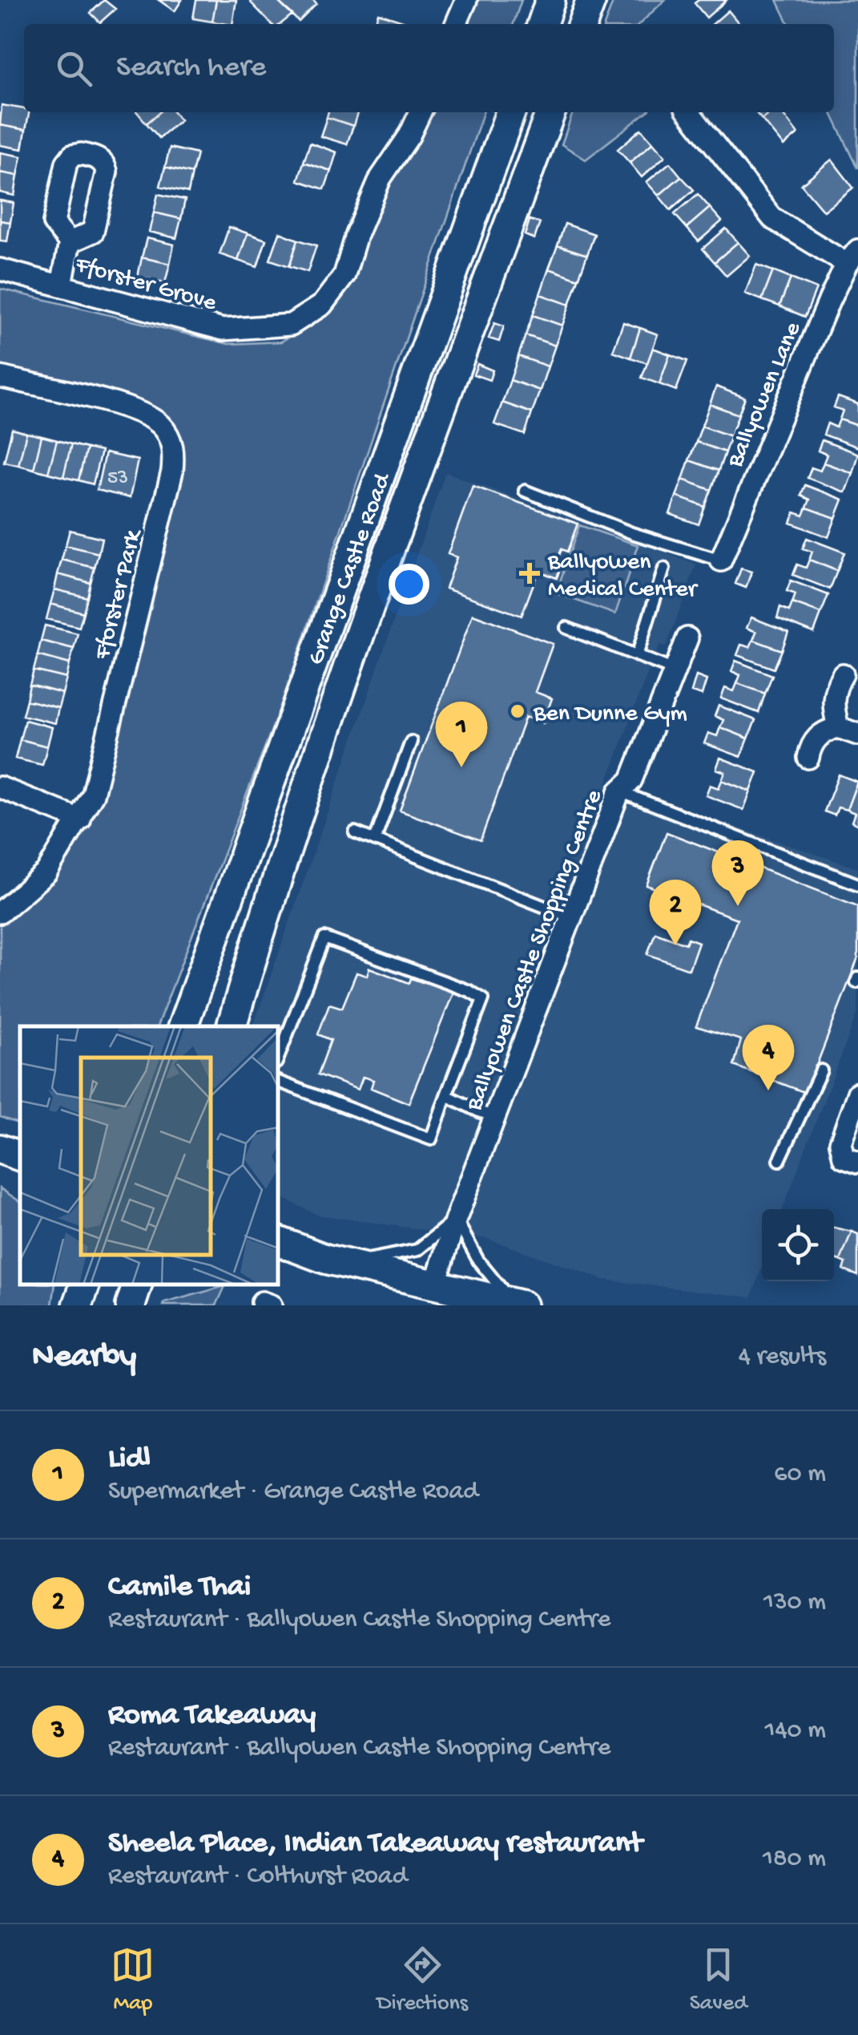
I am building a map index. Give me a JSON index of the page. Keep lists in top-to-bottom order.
{
  "streets": {
    "main road": ["Grange Castle Road"],
    "street": [
      "Fforster Grove",
      "Ballyowen Lane",
      "Fforster Park",
      "Ballyowen Castle Shopping Centre"
    ]
  },
  "places": {
    "health": ["Ballyowen Medical Center"],
    "other": ["Ben Dunne Gym"]
  },
  "house_numbers": ["53"],
  "page": {
    "search": "Search here",
    "pins": [
      "1",
      "3",
      "2",
      "4"
    ],
    "heading": ["Nearby", "4 results"],
    "list": [
      {
        "mark": "1",
        "name": "Lidl",
        "note": "Supermarket · Grange Castle Road",
        "value": "60 m"
      },
      {
        "mark": "2",
        "name": "Camile Thai",
        "note": "Restaurant · Ballyowen Castle Shopping Centre",
        "value": "130 m"
      },
      {
        "mark": "3",
        "name": "Roma Takeaway",
        "note": "Restaurant · Ballyowen Castle Shopping Centre",
        "value": "140 m"
      },
      {
        "mark": "4",
        "name": "Sheela Place, Indian Takeaway restaurant",
        "note": "Restaurant · Colthurst Road",
        "value": "180 m"
      }
    ],
    "nav": ["Map", "Directions", "Saved"]
  }
}
